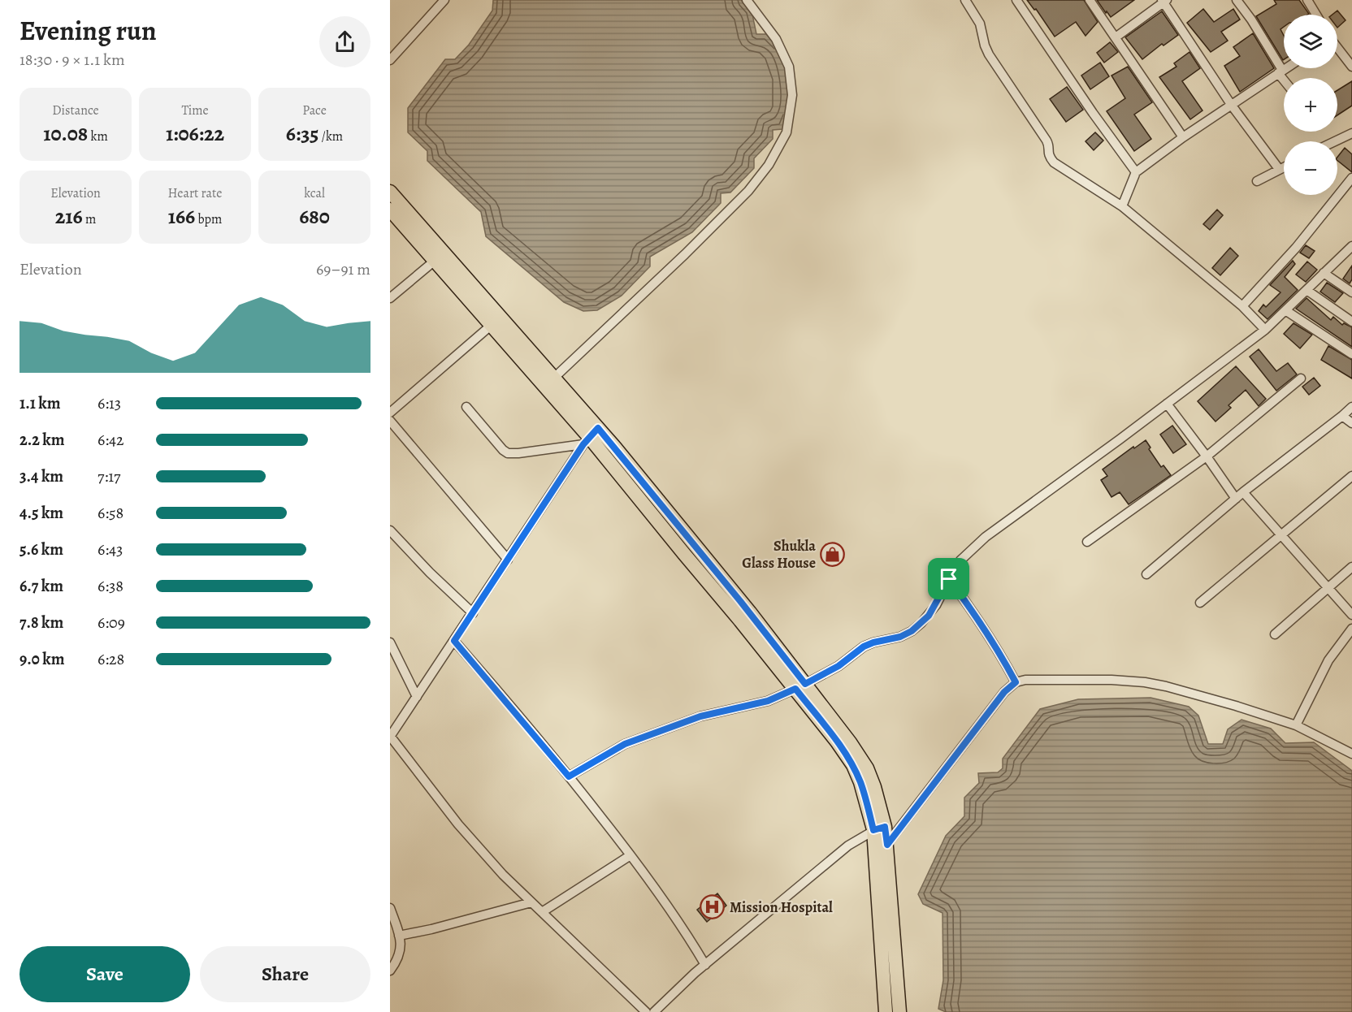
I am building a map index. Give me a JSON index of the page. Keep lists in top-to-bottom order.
{
  "places": {
    "shop": ["Shukla Glass House"],
    "hospital": ["Mission Hospital"]
  },
  "page": {
    "heading": ["Evening run", "18:30 · 9 × 1.1 km"],
    "map_buttons": ["+", "−"],
    "stats": [
      ["Distance", "10.08 km"],
      ["Time", "1:06:22"],
      ["Pace", "6:35 /km"],
      ["Elevation", "216 m"],
      ["Heart rate", "166 bpm"],
      ["kcal", "680"]
    ],
    "chart": ["Elevation", "69–91 m"],
    "list": [
      {
        "name": "1.1 km",
        "note": "6:13"
      },
      {
        "name": "2.2 km",
        "note": "6:42"
      },
      {
        "name": "3.4 km",
        "note": "7:17"
      },
      {
        "name": "4.5 km",
        "note": "6:58"
      },
      {
        "name": "5.6 km",
        "note": "6:43"
      },
      {
        "name": "6.7 km",
        "note": "6:38"
      },
      {
        "name": "7.8 km",
        "note": "6:09"
      },
      {
        "name": "9.0 km",
        "note": "6:28"
      }
    ],
    "buttons": ["Save", "Share"]
  }
}
